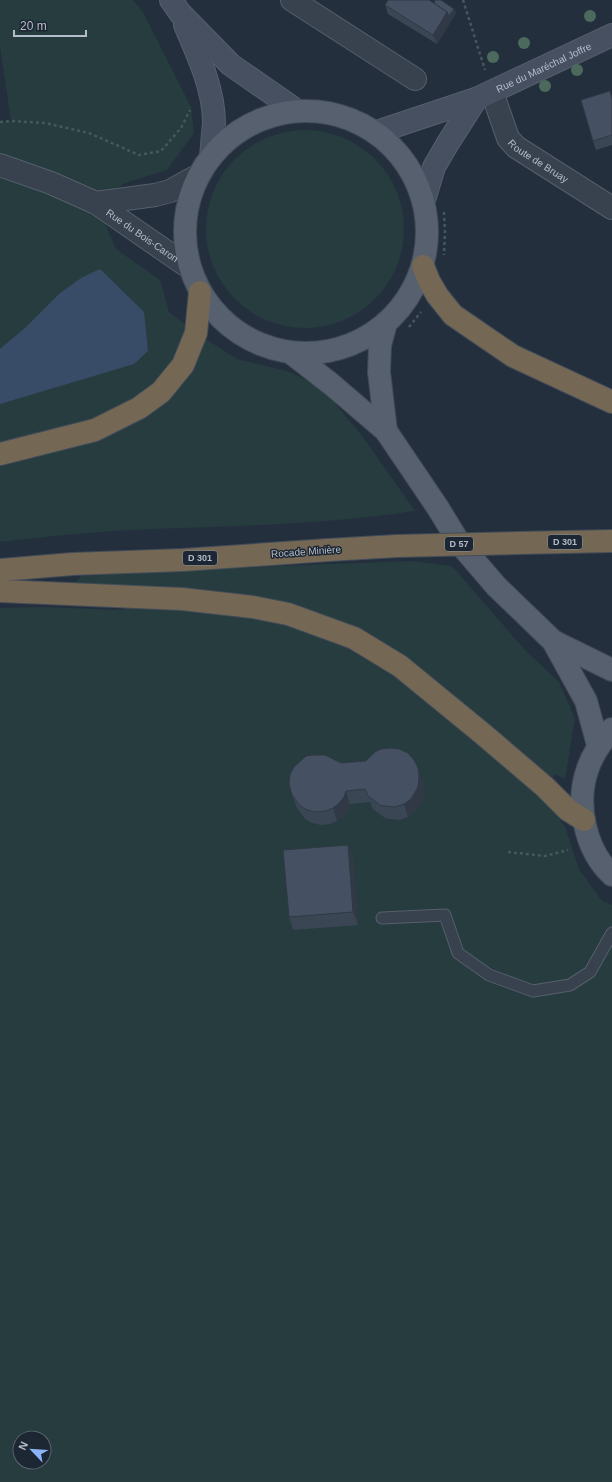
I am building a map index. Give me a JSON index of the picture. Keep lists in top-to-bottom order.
{
  "streets": {
    "highway": ["D 301", "Rocade Minière"],
    "main road": ["D 57"],
    "street": ["Rue du Maréchal Joffre", "Route de Bruay", "Rue du Bois-Caron"]
  },
  "crossings": [
    ["Rue du Maréchal Joffre", "Route de Bruay"]
  ],
  "scale_bar": "20 m",
  "north": "top left"
}
